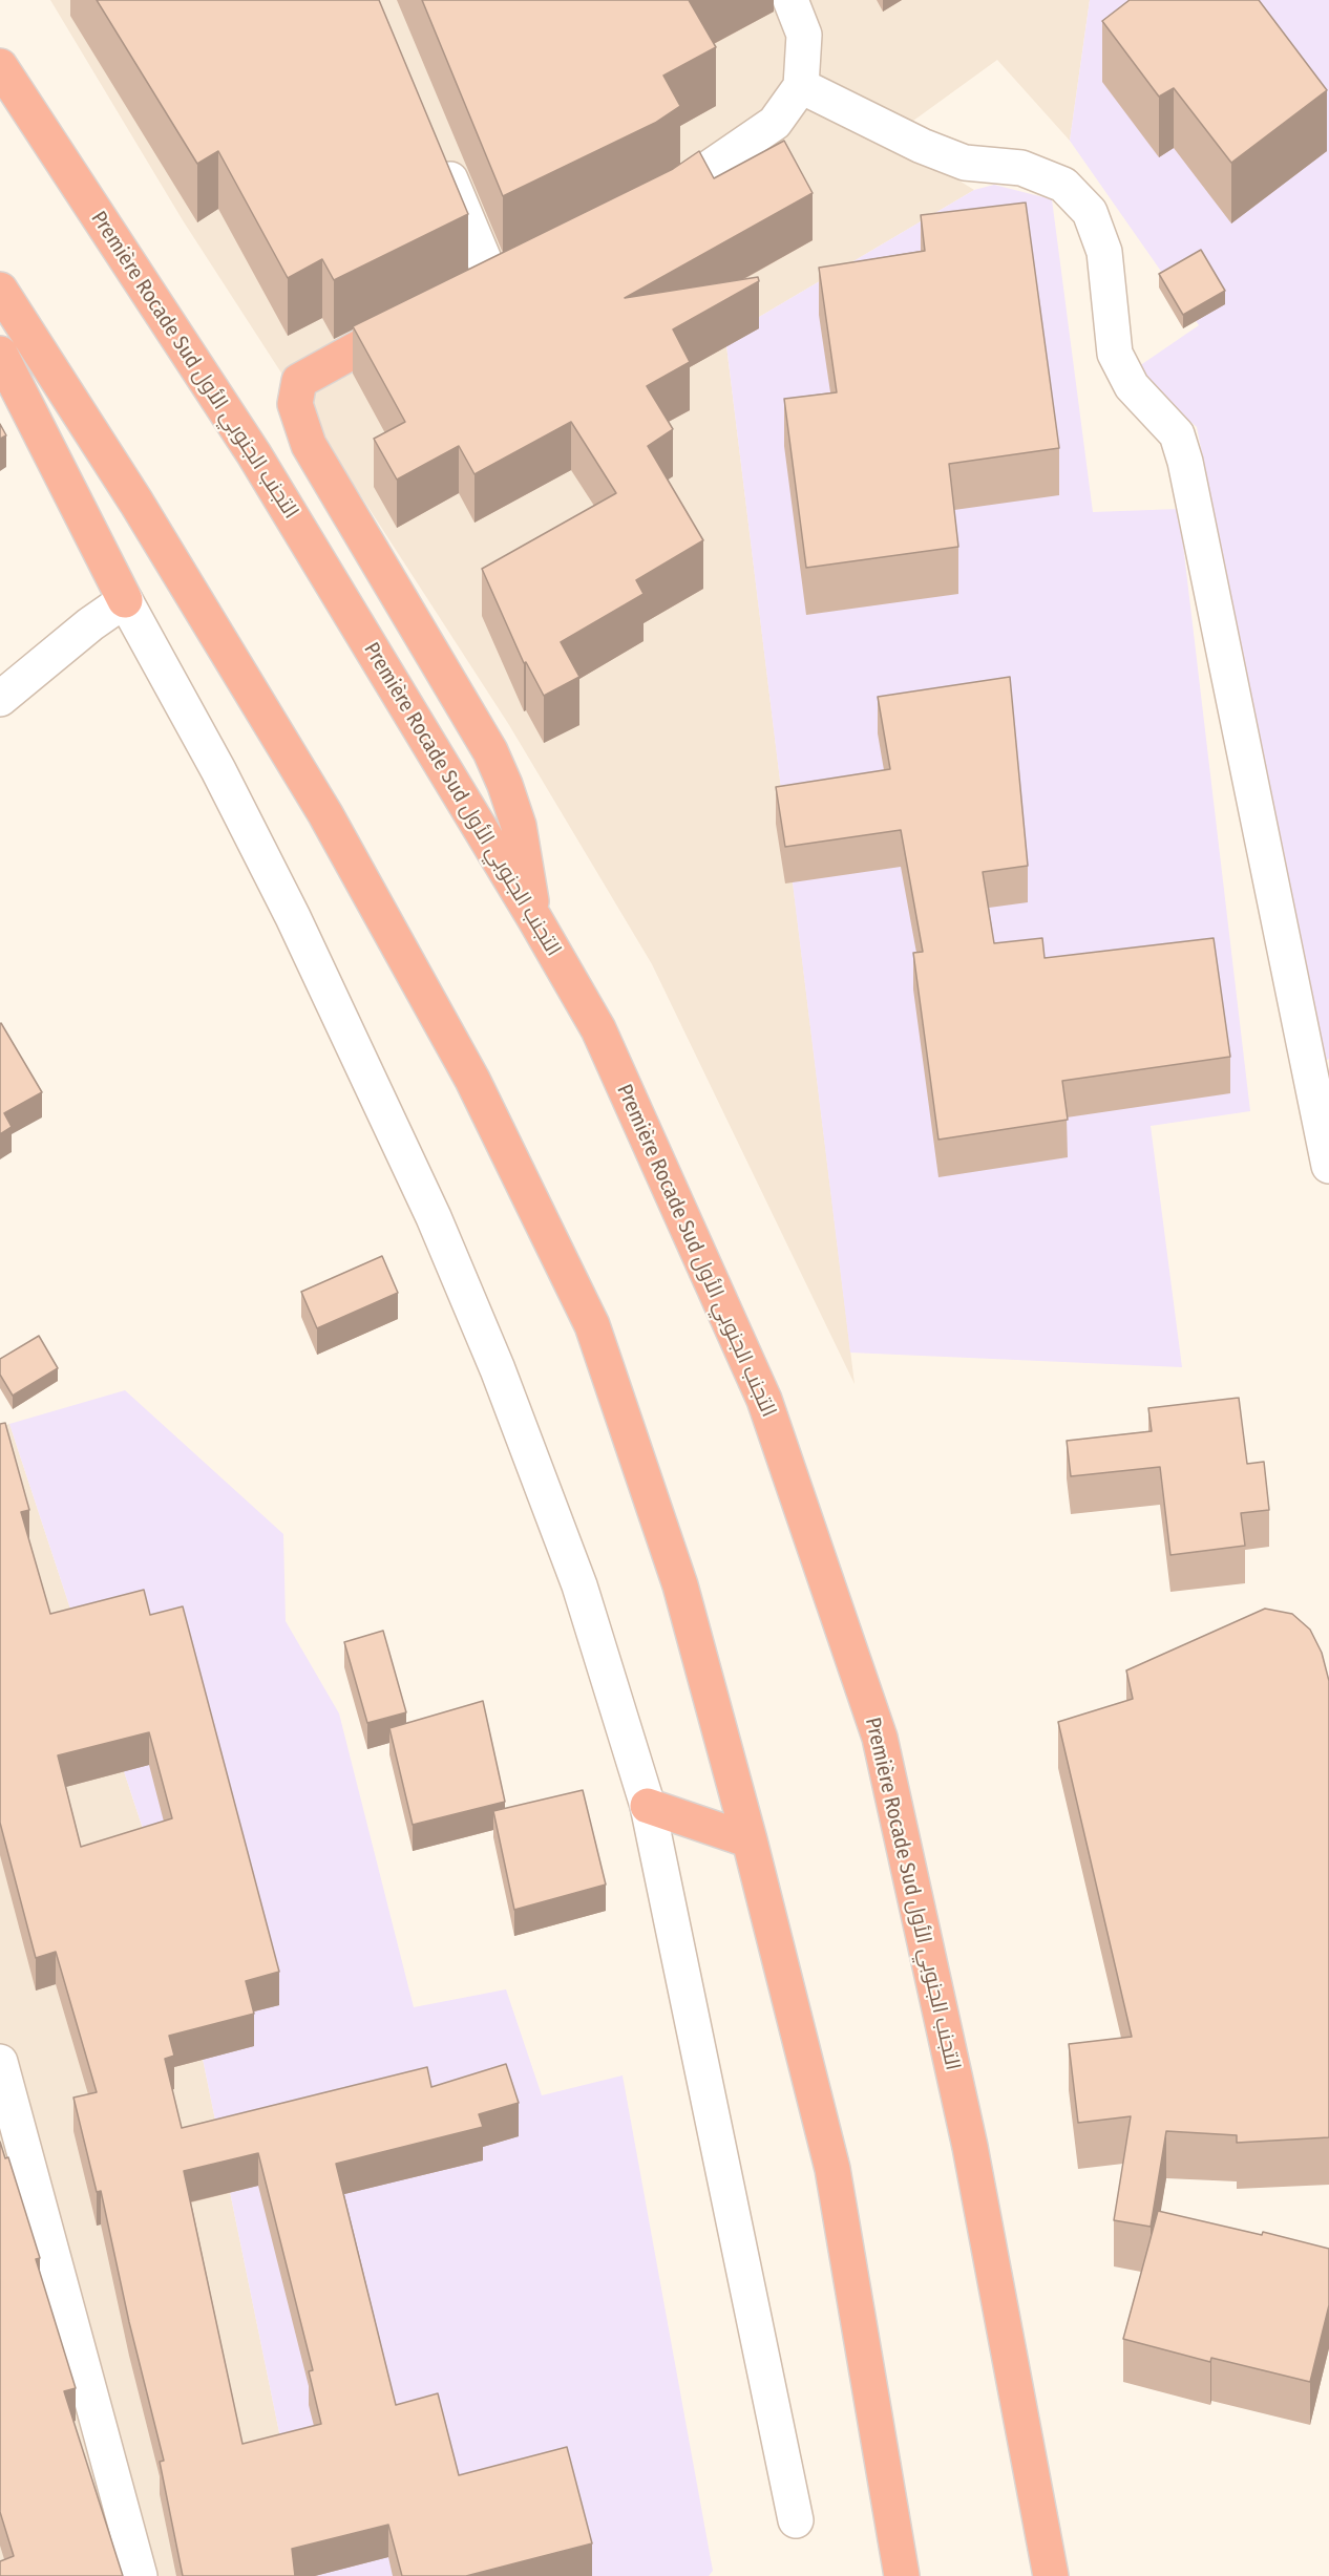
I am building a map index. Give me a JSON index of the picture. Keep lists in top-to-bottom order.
{
  "streets": {
    "highway": ["Première Rocade Sud التجنب الجنوبي الأول"]
  }
}
